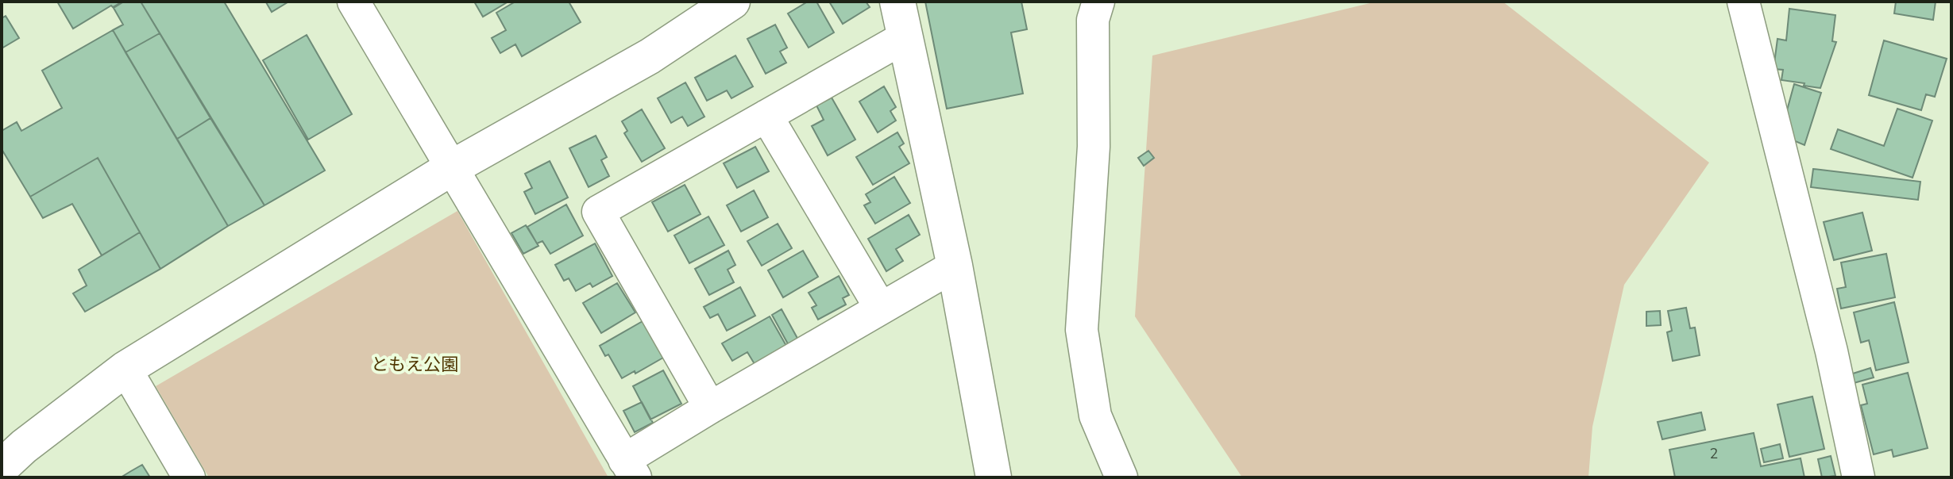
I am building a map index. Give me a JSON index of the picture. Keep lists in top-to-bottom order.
{
  "parks": ["ともえ公園"],
  "house_numbers": ["2"]
}
